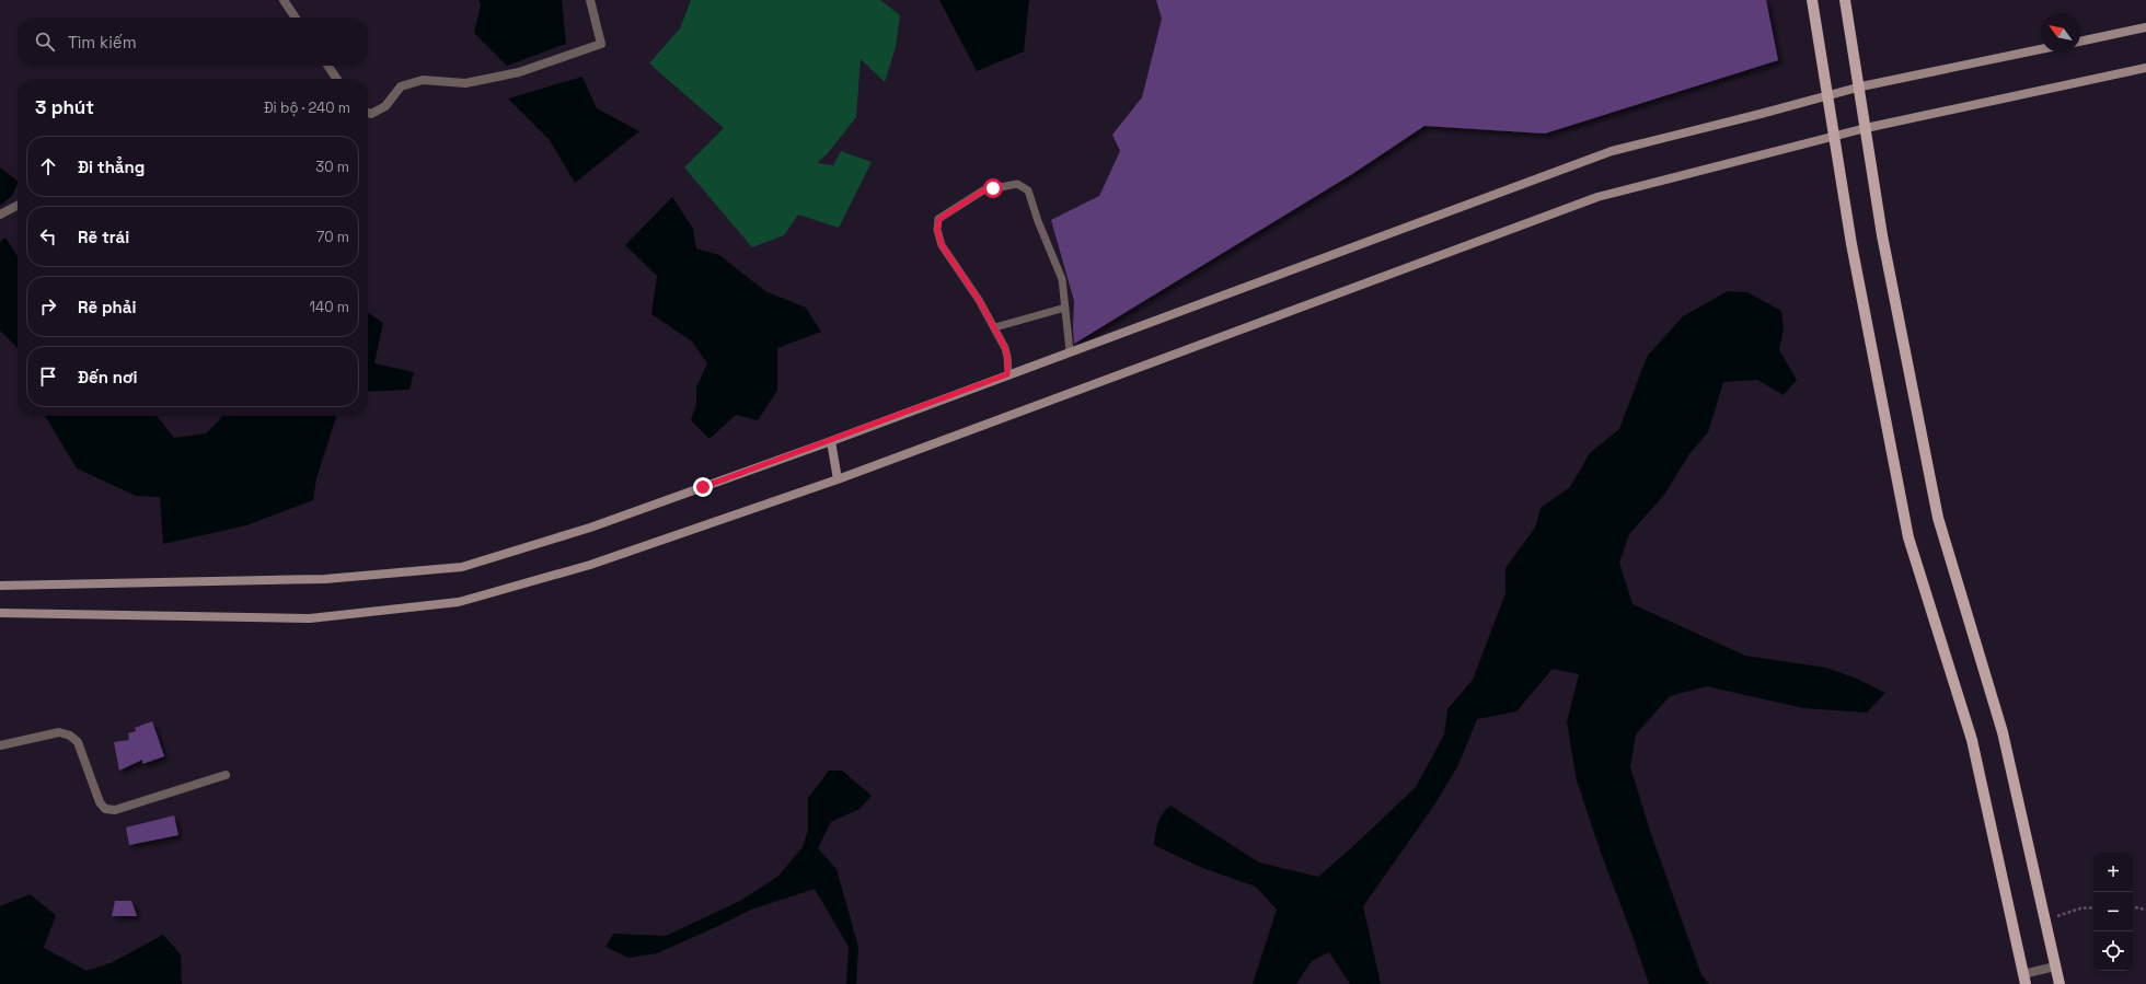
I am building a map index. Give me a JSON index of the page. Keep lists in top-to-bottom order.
{
  "north": "top left",
  "page": {
    "search": "Tìm kiếm",
    "heading": ["3 phút", "Đi bộ · 240 m"],
    "list": [
      ["Đi thẳng", "30 m"],
      ["Rẽ trái", "70 m"],
      ["Rẽ phải", "140 m"],
      "Đến nơi"
    ],
    "map_buttons": ["+", "−"]
  }
}
